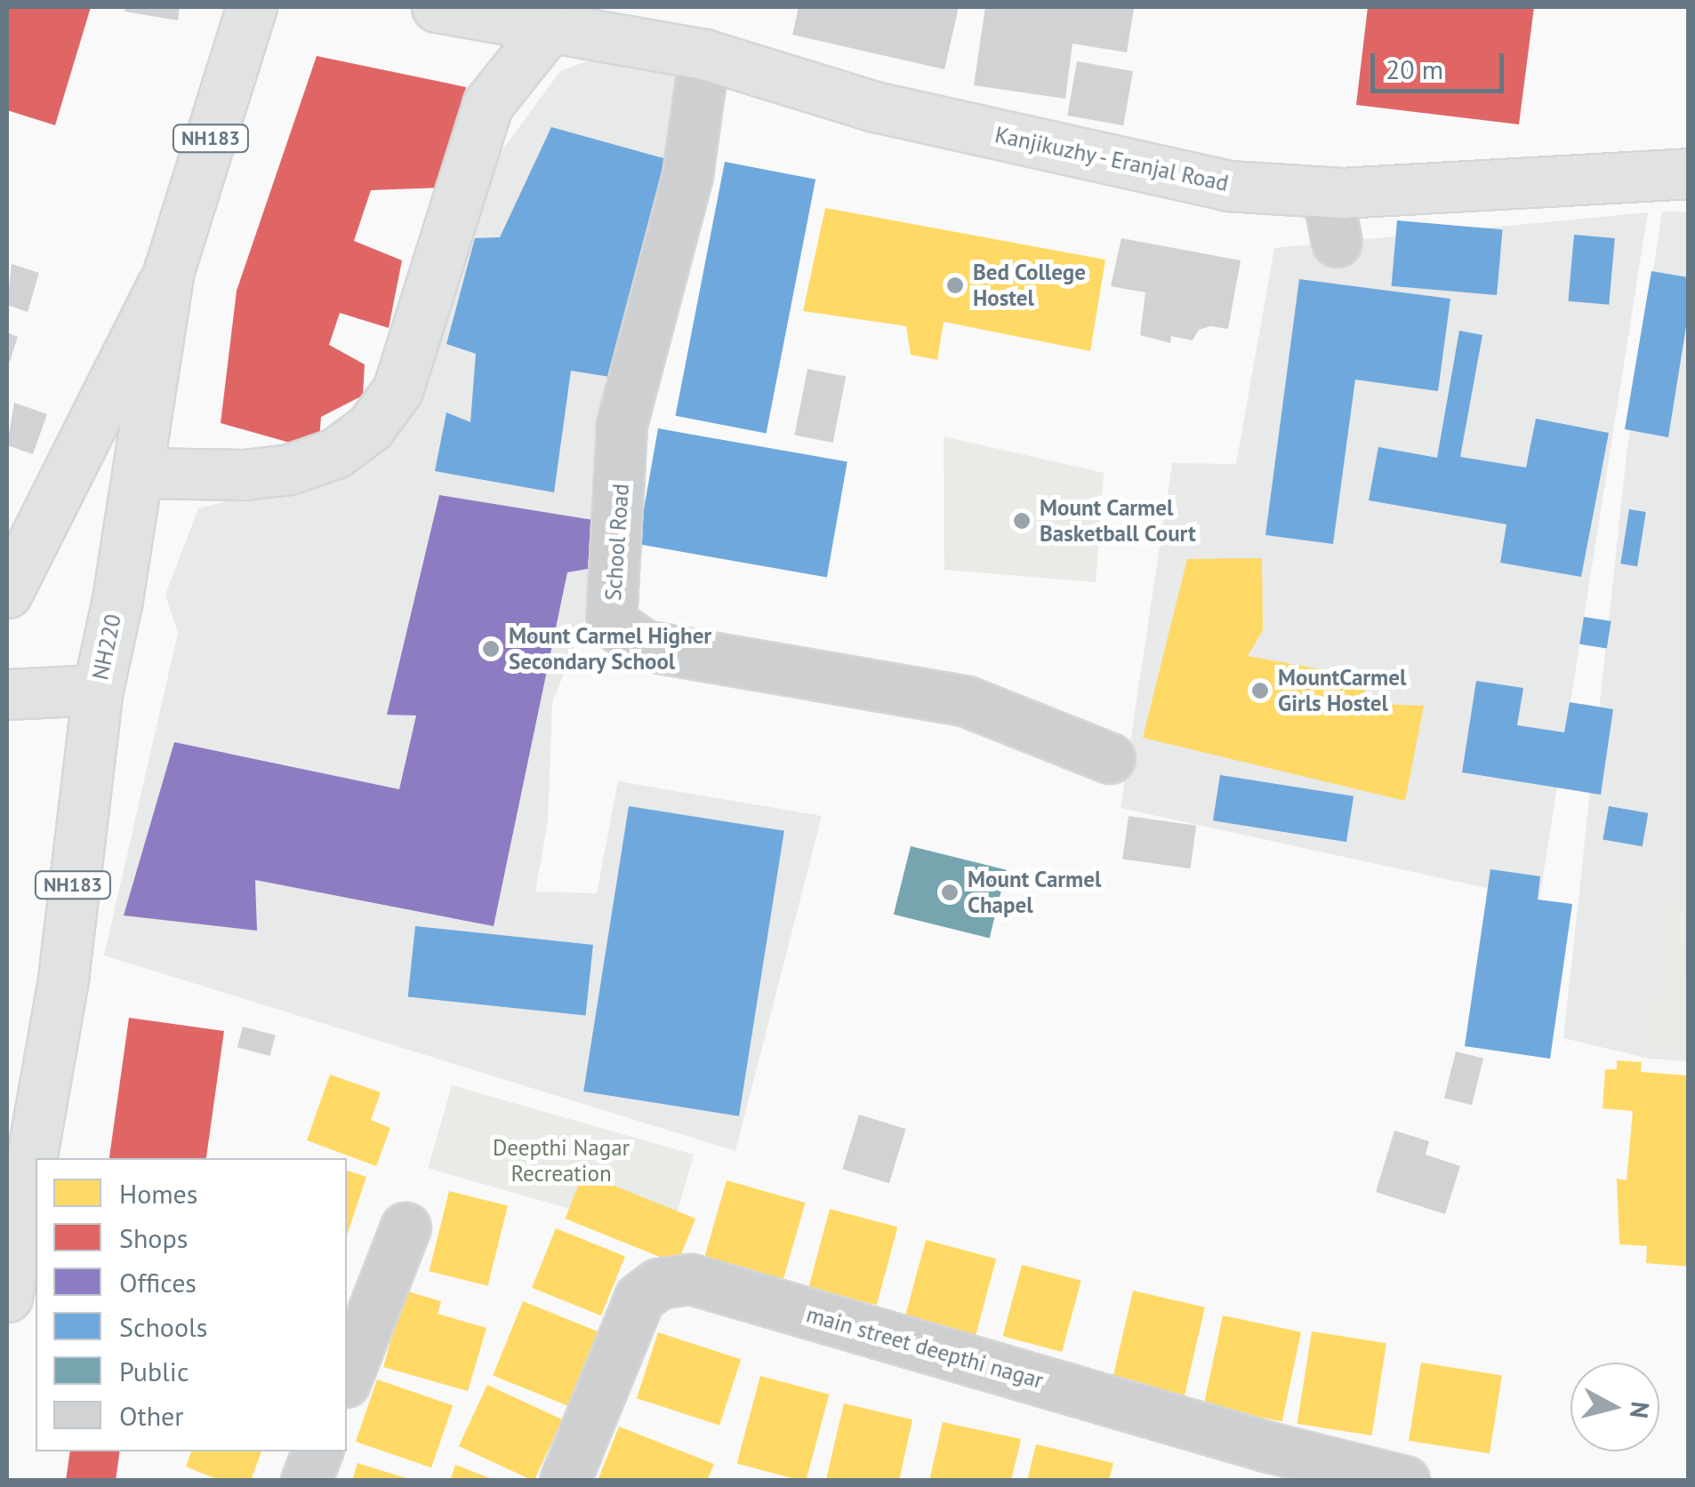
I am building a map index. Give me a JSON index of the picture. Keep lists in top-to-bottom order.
{
  "streets": {
    "main road": ["NH183", "Kanjikuzhy - Eranjal Road", "NH220"],
    "street": ["School Road", "main street deepthi nagar"]
  },
  "crossings": [
    ["Kanjikuzhy - Eranjal Road", "School Road"]
  ],
  "parks": ["Deepthi Nagar Recreation"],
  "places": [
    "Bed College Hostel",
    "Mount Carmel Basketball Court",
    "Mount Carmel Higher Secondary School",
    "MountCarmel Girls Hostel",
    "Mount Carmel Chapel"
  ],
  "legend": [
    "Homes",
    "Shops",
    "Offices",
    "Schools",
    "Public",
    "Other"
  ],
  "scale_bar": "20 m",
  "north": "right"
}
